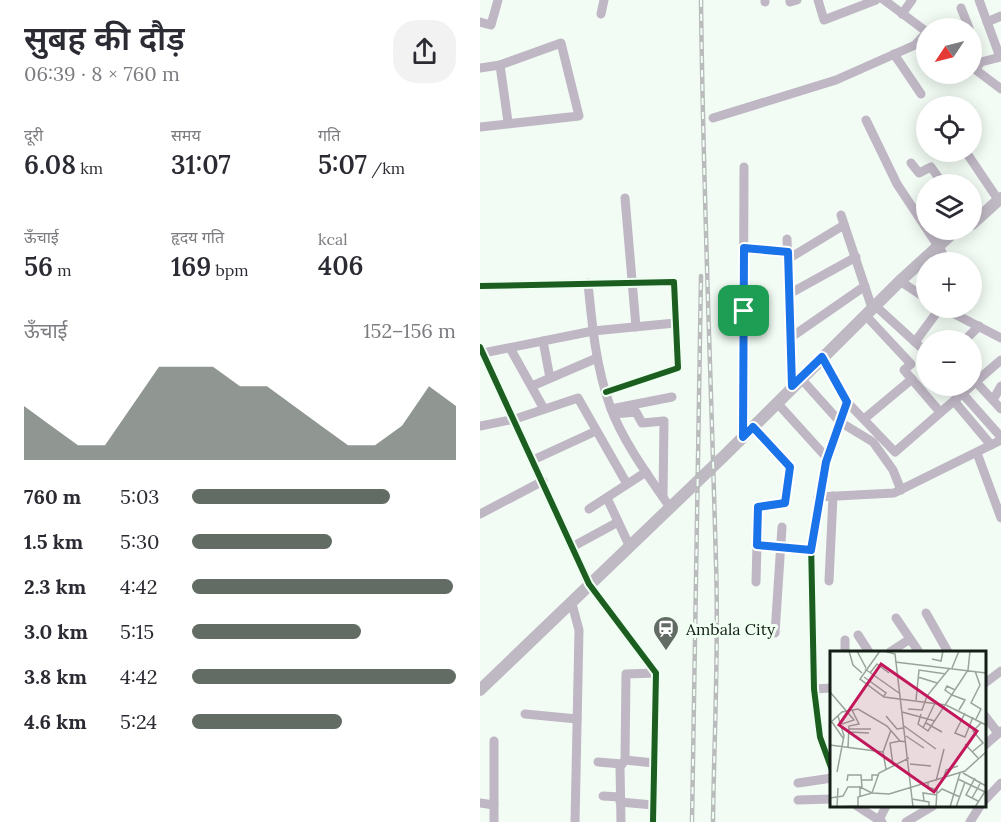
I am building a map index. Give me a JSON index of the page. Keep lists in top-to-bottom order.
{
  "places": {
    "station": ["Ambala City"]
  },
  "north": "bottom left",
  "page": {
    "heading": ["सुबह की दौड़", "06:39 · 8 × 760 m"],
    "map_buttons": ["+", "−"],
    "stats": [
      ["दूरी", "6.08 km"],
      ["समय", "31:07"],
      ["गति", "5:07 /km"],
      ["ऊँचाई", "56 m"],
      ["हृदय गति", "169 bpm"],
      ["kcal", "406"]
    ],
    "chart": ["ऊँचाई", "152–156 m"],
    "list": [
      {
        "name": "760 m",
        "note": "5:03"
      },
      {
        "name": "1.5 km",
        "note": "5:30"
      },
      {
        "name": "2.3 km",
        "note": "4:42"
      },
      {
        "name": "3.0 km",
        "note": "5:15"
      },
      {
        "name": "3.8 km",
        "note": "4:42"
      },
      {
        "name": "4.6 km",
        "note": "5:24"
      }
    ]
  }
}
